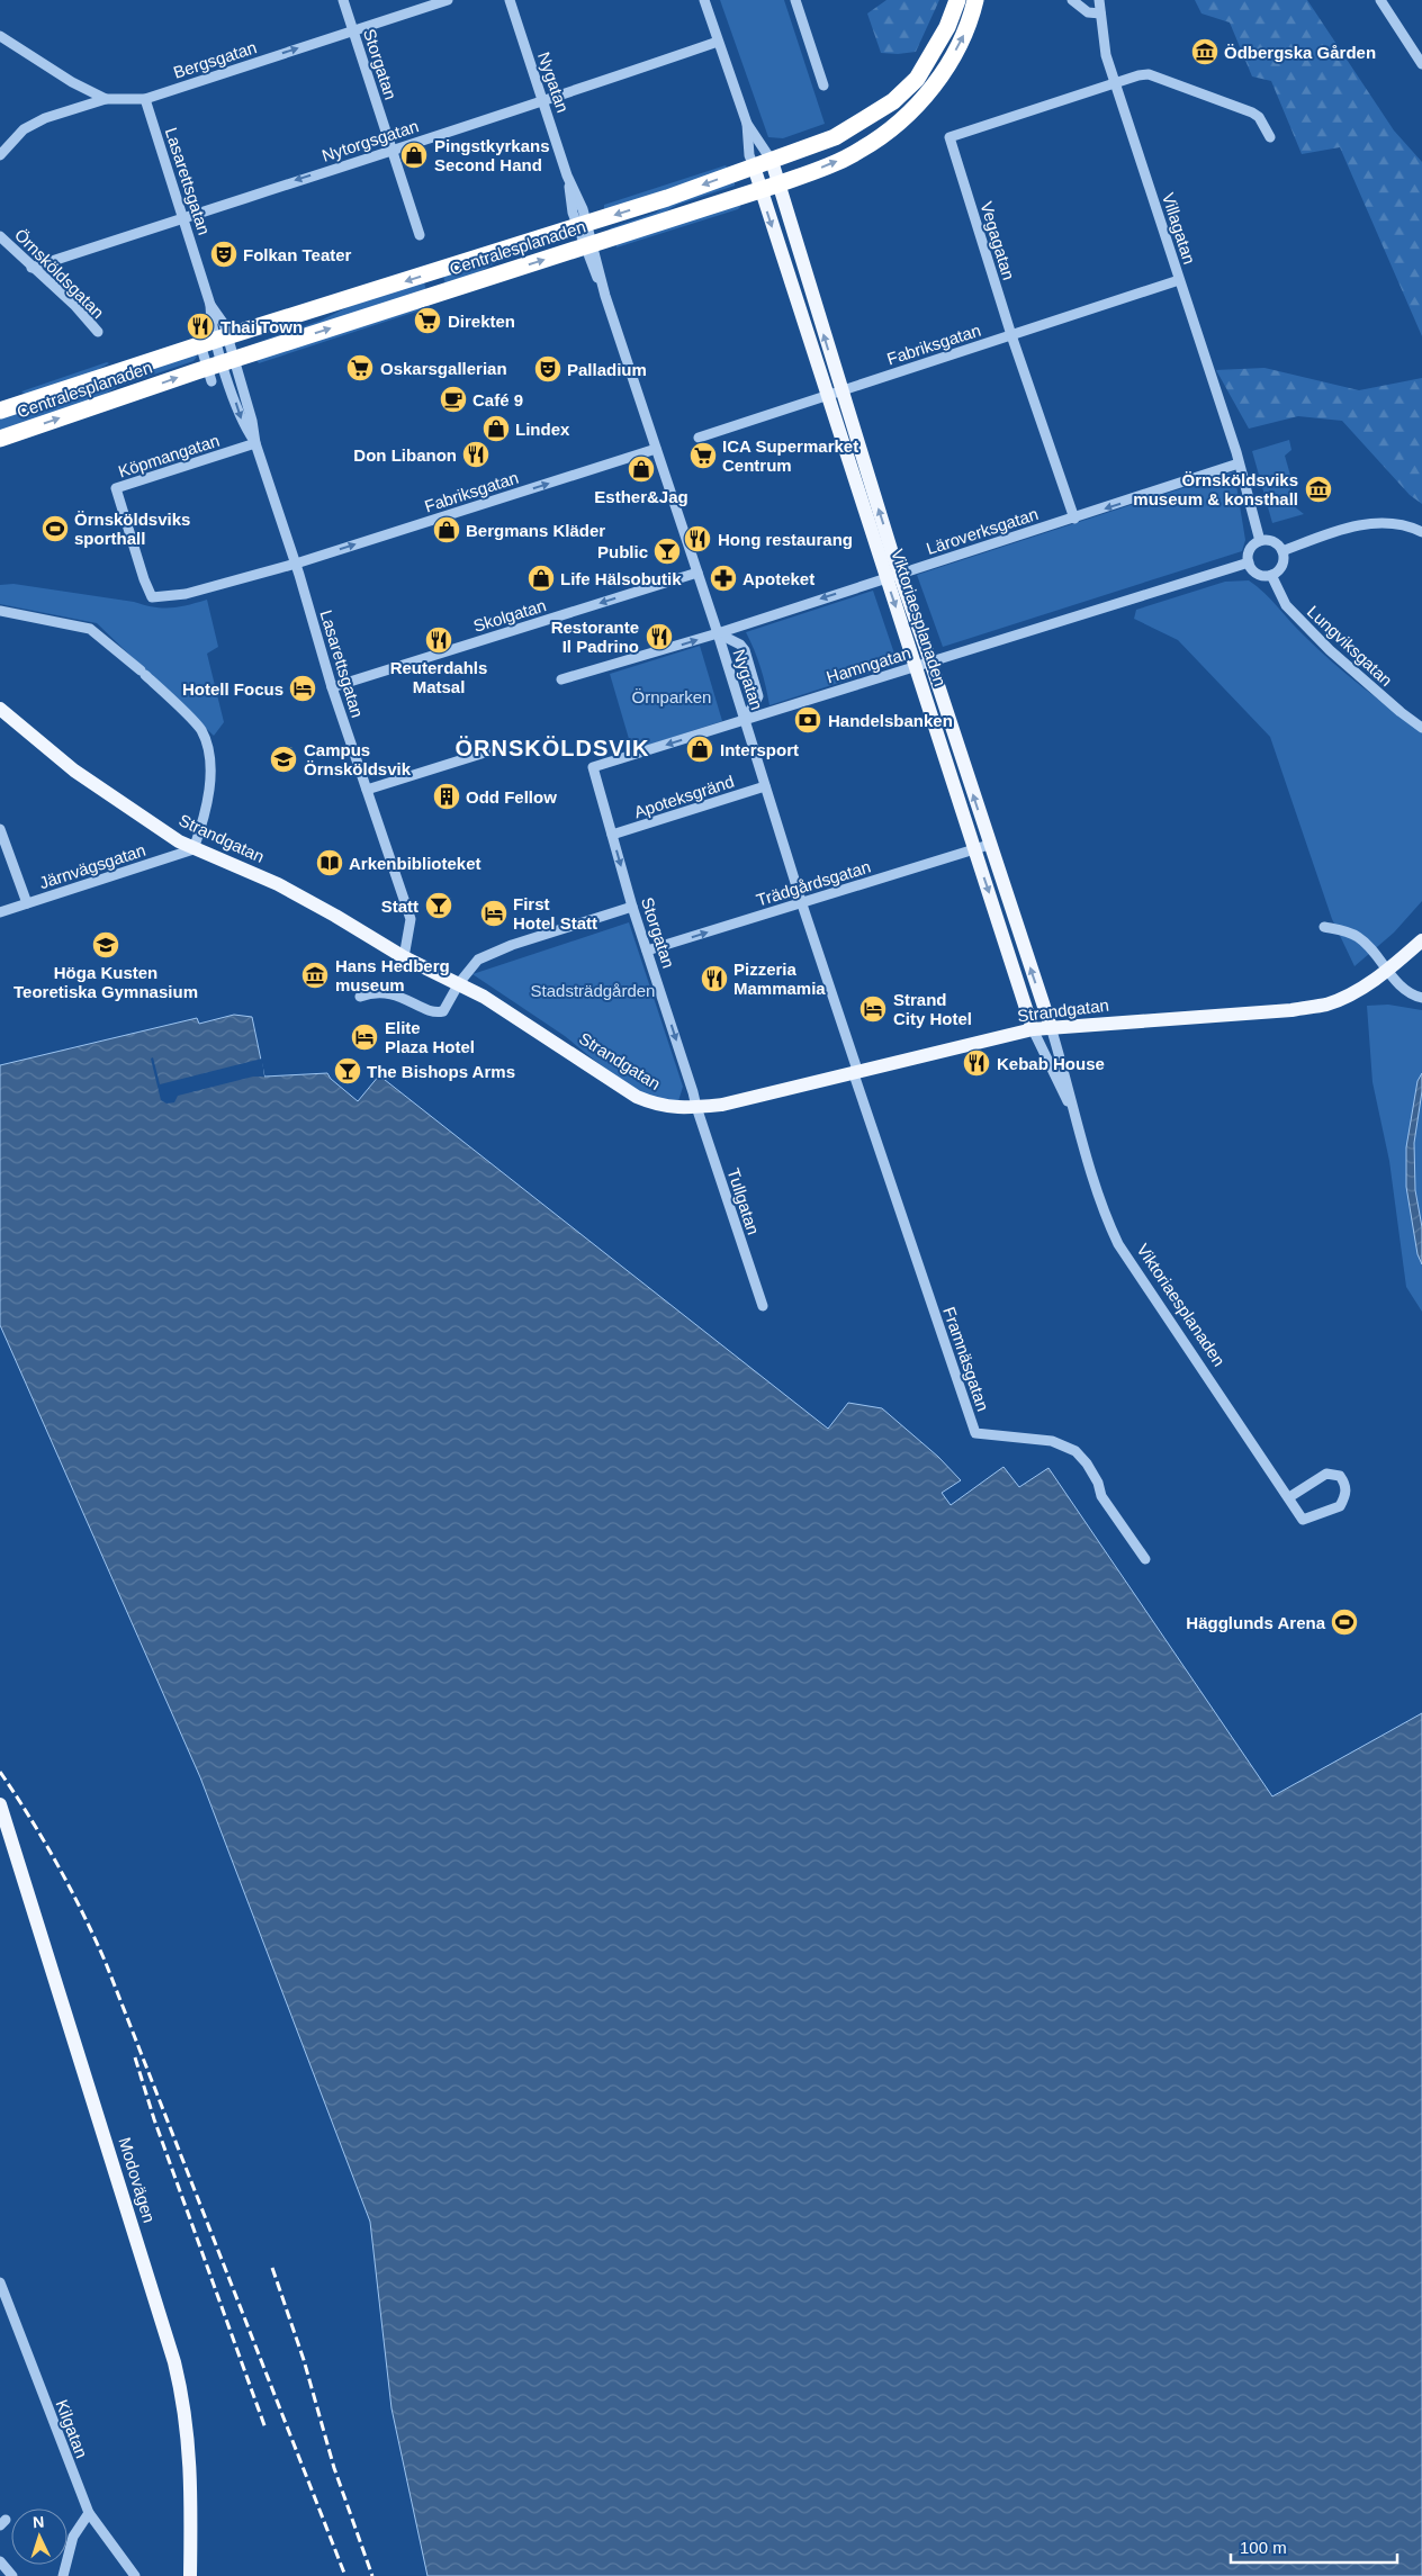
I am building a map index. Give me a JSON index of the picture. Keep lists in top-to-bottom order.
{
  "streets": {
    "highway": ["Centralesplanaden"],
    "main road": ["Viktoriaesplanaden", "Strandgatan", "Modovägen"],
    "street": [
      "Bergsgatan",
      "Storgatan",
      "Nygatan",
      "Nytorgsgatan",
      "Lasarettsgatan",
      "Villagatan",
      "Vegagatan",
      "Örnsköldsgatan",
      "Fabriksgatan",
      "Köpmangatan",
      "Läroverksgatan",
      "Skolgatan",
      "Lungviksgatan",
      "Hamngatan",
      "Apoteksgränd",
      "Järnvägsgatan",
      "Trädgårdsgatan",
      "Tullgatan",
      "Framnäsgatan",
      "Kilgatan"
    ]
  },
  "crossings": [
    ["Bergsgatan", "Storgatan"],
    ["Bergsgatan", "Lasarettsgatan"],
    ["Storgatan", "Nytorgsgatan"],
    ["Storgatan", "Hamngatan"],
    ["Storgatan", "Apoteksgränd"],
    ["Storgatan", "Strandgatan"],
    ["Storgatan", "Trädgårdsgatan"],
    ["Storgatan", "Tullgatan"],
    ["Nygatan", "Nytorgsgatan"],
    ["Nygatan", "Centralesplanaden"],
    ["Nygatan", "Fabriksgatan"],
    ["Nygatan", "Läroverksgatan"],
    ["Nygatan", "Skolgatan"],
    ["Nygatan", "Hamngatan"],
    ["Nygatan", "Apoteksgränd"],
    ["Nygatan", "Strandgatan"],
    ["Nygatan", "Trädgårdsgatan"],
    ["Nygatan", "Framnäsgatan"],
    ["Nytorgsgatan", "Lasarettsgatan"],
    ["Nytorgsgatan", "Örnsköldsgatan"],
    ["Nytorgsgatan", "Viktoriaesplanaden"],
    ["Lasarettsgatan", "Centralesplanaden"],
    ["Lasarettsgatan", "Fabriksgatan"],
    ["Lasarettsgatan", "Köpmangatan"],
    ["Lasarettsgatan", "Skolgatan"],
    ["Lasarettsgatan", "Strandgatan"],
    ["Villagatan", "Vegagatan"],
    ["Villagatan", "Fabriksgatan"],
    ["Villagatan", "Läroverksgatan"],
    ["Vegagatan", "Fabriksgatan"],
    ["Vegagatan", "Läroverksgatan"],
    ["Centralesplanaden", "Viktoriaesplanaden"],
    ["Fabriksgatan", "Köpmangatan"],
    ["Fabriksgatan", "Viktoriaesplanaden"],
    ["Läroverksgatan", "Viktoriaesplanaden"],
    ["Viktoriaesplanaden", "Hamngatan"],
    ["Viktoriaesplanaden", "Strandgatan"],
    ["Viktoriaesplanaden", "Trädgårdsgatan"],
    ["Lungviksgatan", "Hamngatan"],
    ["Strandgatan", "Järnvägsgatan"],
    ["Strandgatan", "Tullgatan"],
    ["Strandgatan", "Framnäsgatan"]
  ],
  "one_way": [
    "Bergsgatan",
    "Storgatan",
    "Fabriksgatan",
    "Skolgatan",
    "Trädgårdsgatan"
  ],
  "districts": ["ÖRNSKÖLDSVIK"],
  "parks": ["Örnparken", "Stadsträdgården"],
  "places": {
    "museum": ["Ödbergska Gården", "Örnsköldsviks museum & konsthall", "Hans Hedberg museum"],
    "shop": [
      "Pingstkyrkans Second Hand",
      "Lindex",
      "Esther&Jag",
      "Bergmans Kläder",
      "Life Hälsobutik",
      "Intersport"
    ],
    "theatre": ["Folkan Teater", "Palladium"],
    "supermarket": ["Direkten", "Oskarsgallerian", "ICA Supermarket Centrum"],
    "restaurant": [
      "Thai Town",
      "Don Libanon",
      "Hong restaurang",
      "Restorante Il Padrino",
      "Reuterdahls Matsal",
      "Pizzeria Mammamia",
      "Kebab House"
    ],
    "cafe": ["Café 9"],
    "sports": ["Örnsköldsviks sporthall", "Hägglunds Arena"],
    "bar": ["Public", "Statt", "The Bishops Arms"],
    "pharmacy": ["Apoteket"],
    "hotel": [
      "Hotell Focus",
      "First Hotel Statt",
      "Strand City Hotel",
      "Elite Plaza Hotel"
    ],
    "bank": ["Handelsbanken"],
    "school or university": ["Campus Örnsköldsvik", "Höga Kusten Teoretiska Gymnasium"],
    "building": ["Odd Fellow"],
    "library": ["Arkenbiblioteket"]
  },
  "scale_bar": "100 m",
  "north": "top"
}
